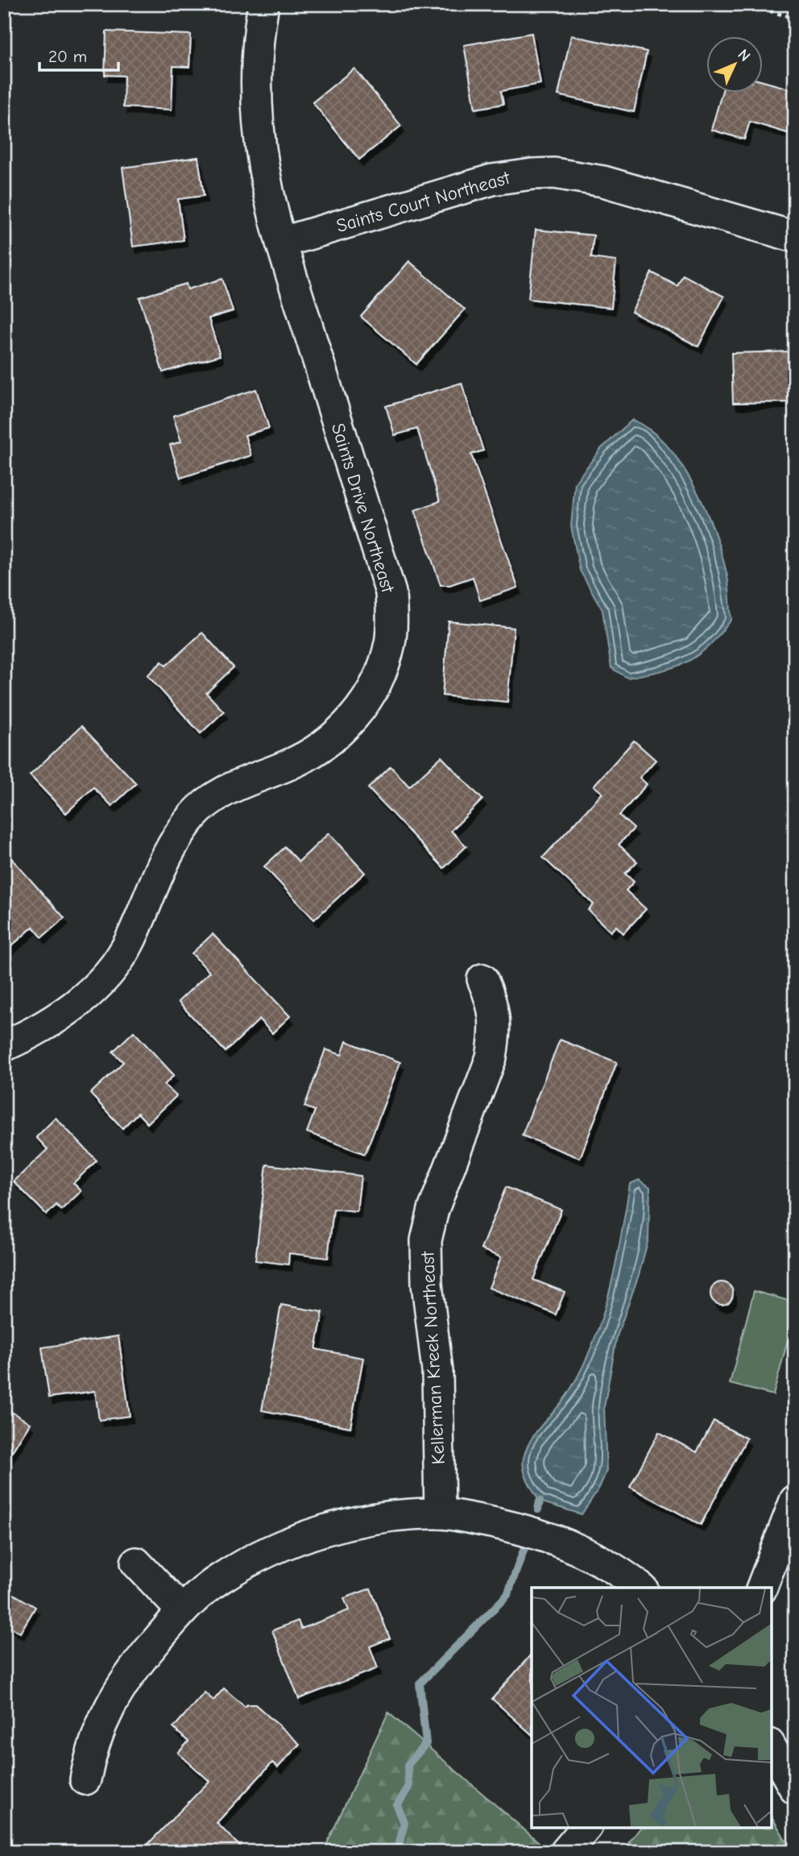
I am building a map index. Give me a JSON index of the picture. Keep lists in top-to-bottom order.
{
  "streets": {
    "street": ["Saints Court Northeast", "Saints Drive Northeast", "Kellerman Kreek Northeast"]
  },
  "crossings": [
    ["Saints Court Northeast", "Saints Drive Northeast"]
  ],
  "scale_bar": "20 m",
  "north": "top right"
}
